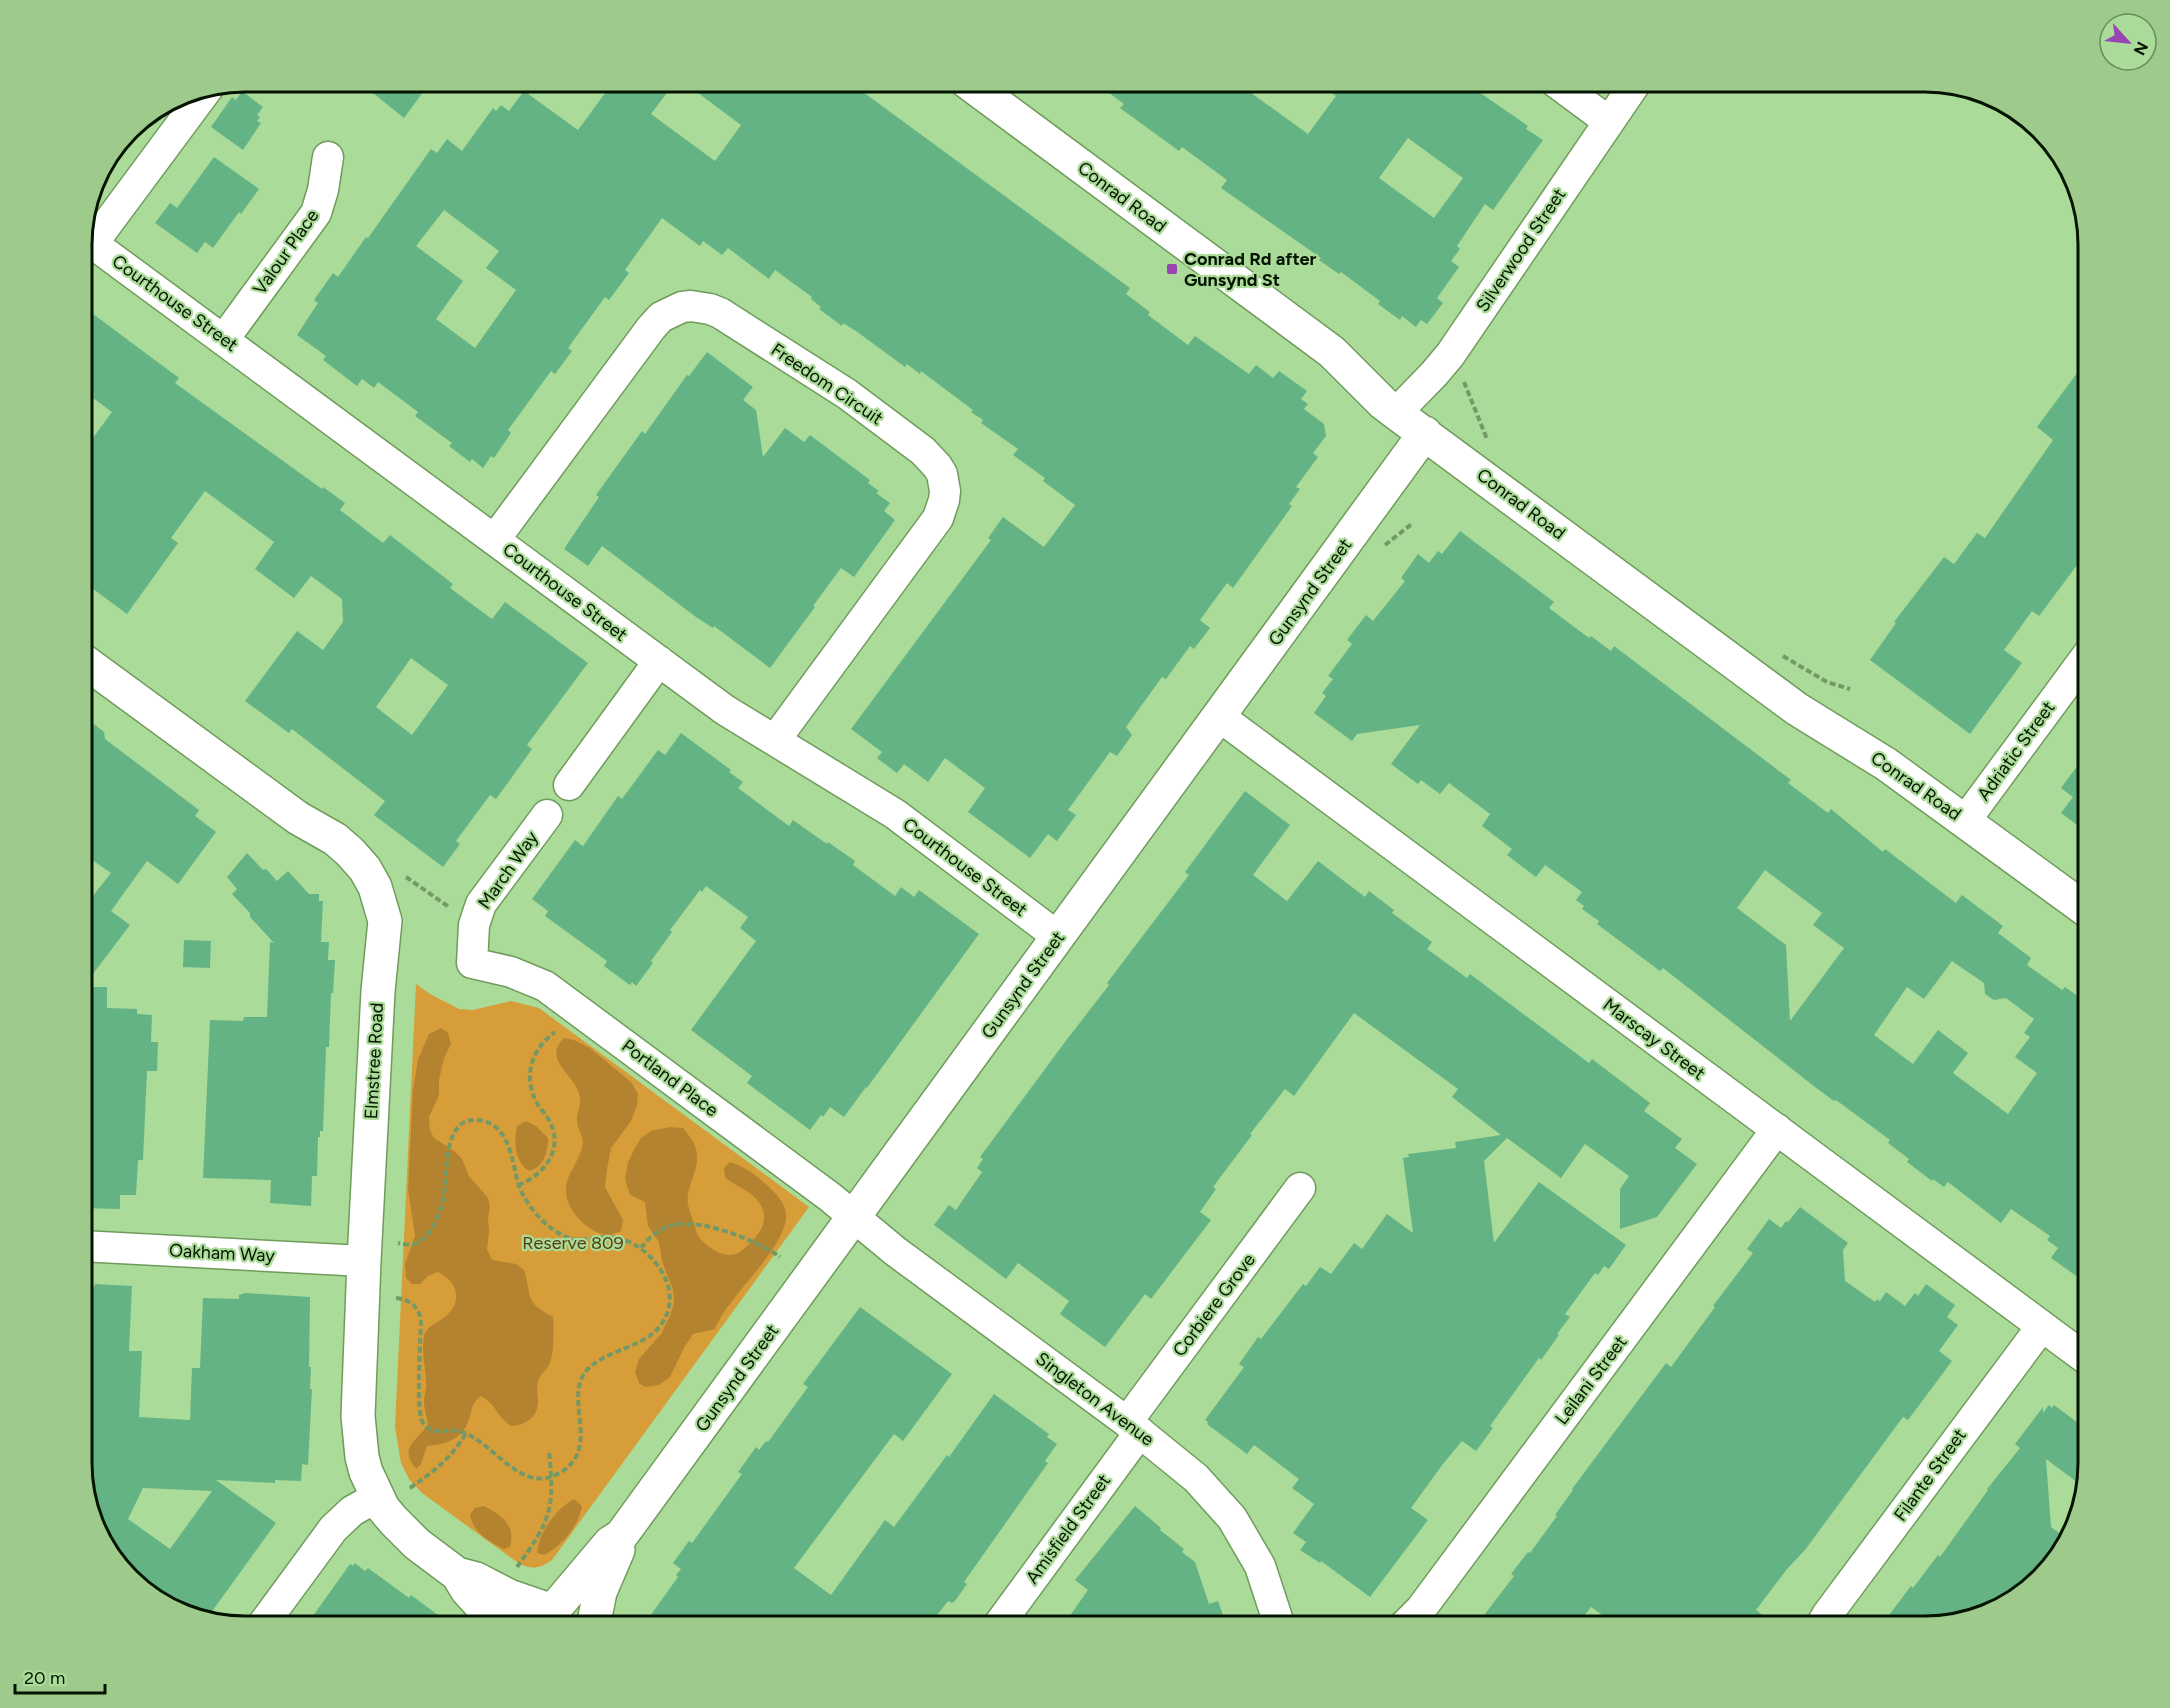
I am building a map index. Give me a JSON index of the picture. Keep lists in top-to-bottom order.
{
  "streets": {
    "street": [
      "Conrad Road",
      "Silverwood Street",
      "Valour Place",
      "Courthouse Street",
      "Freedom Circuit",
      "Gunsynd Street",
      "Adriatic Street",
      "March Way",
      "Marscay Street",
      "Elmstree Road",
      "Portland Place",
      "Oakham Way",
      "Corbiere Grove",
      "Leilani Street",
      "Singleton Avenue",
      "Filante Street",
      "Amisfield Street"
    ]
  },
  "crossings": [
    ["Conrad Road", "Silverwood Street"],
    ["Conrad Road", "Gunsynd Street"],
    ["Conrad Road", "Adriatic Street"],
    ["Valour Place", "Courthouse Street"],
    ["Courthouse Street", "Freedom Circuit"],
    ["Courthouse Street", "Gunsynd Street"],
    ["Gunsynd Street", "Marscay Street"],
    ["Gunsynd Street", "Elmstree Road"],
    ["Gunsynd Street", "Portland Place"],
    ["Gunsynd Street", "Singleton Avenue"],
    ["March Way", "Portland Place"],
    ["Marscay Street", "Leilani Street"],
    ["Marscay Street", "Filante Street"],
    ["Elmstree Road", "Oakham Way"],
    ["Portland Place", "Singleton Avenue"],
    ["Corbiere Grove", "Singleton Avenue"],
    ["Corbiere Grove", "Amisfield Street"],
    ["Singleton Avenue", "Amisfield Street"]
  ],
  "parks": ["Reserve 809"],
  "places": {
    "transit": ["Conrad Rd after Gunsynd St"]
  },
  "scale_bar": "20 m",
  "north": "bottom right"
}
